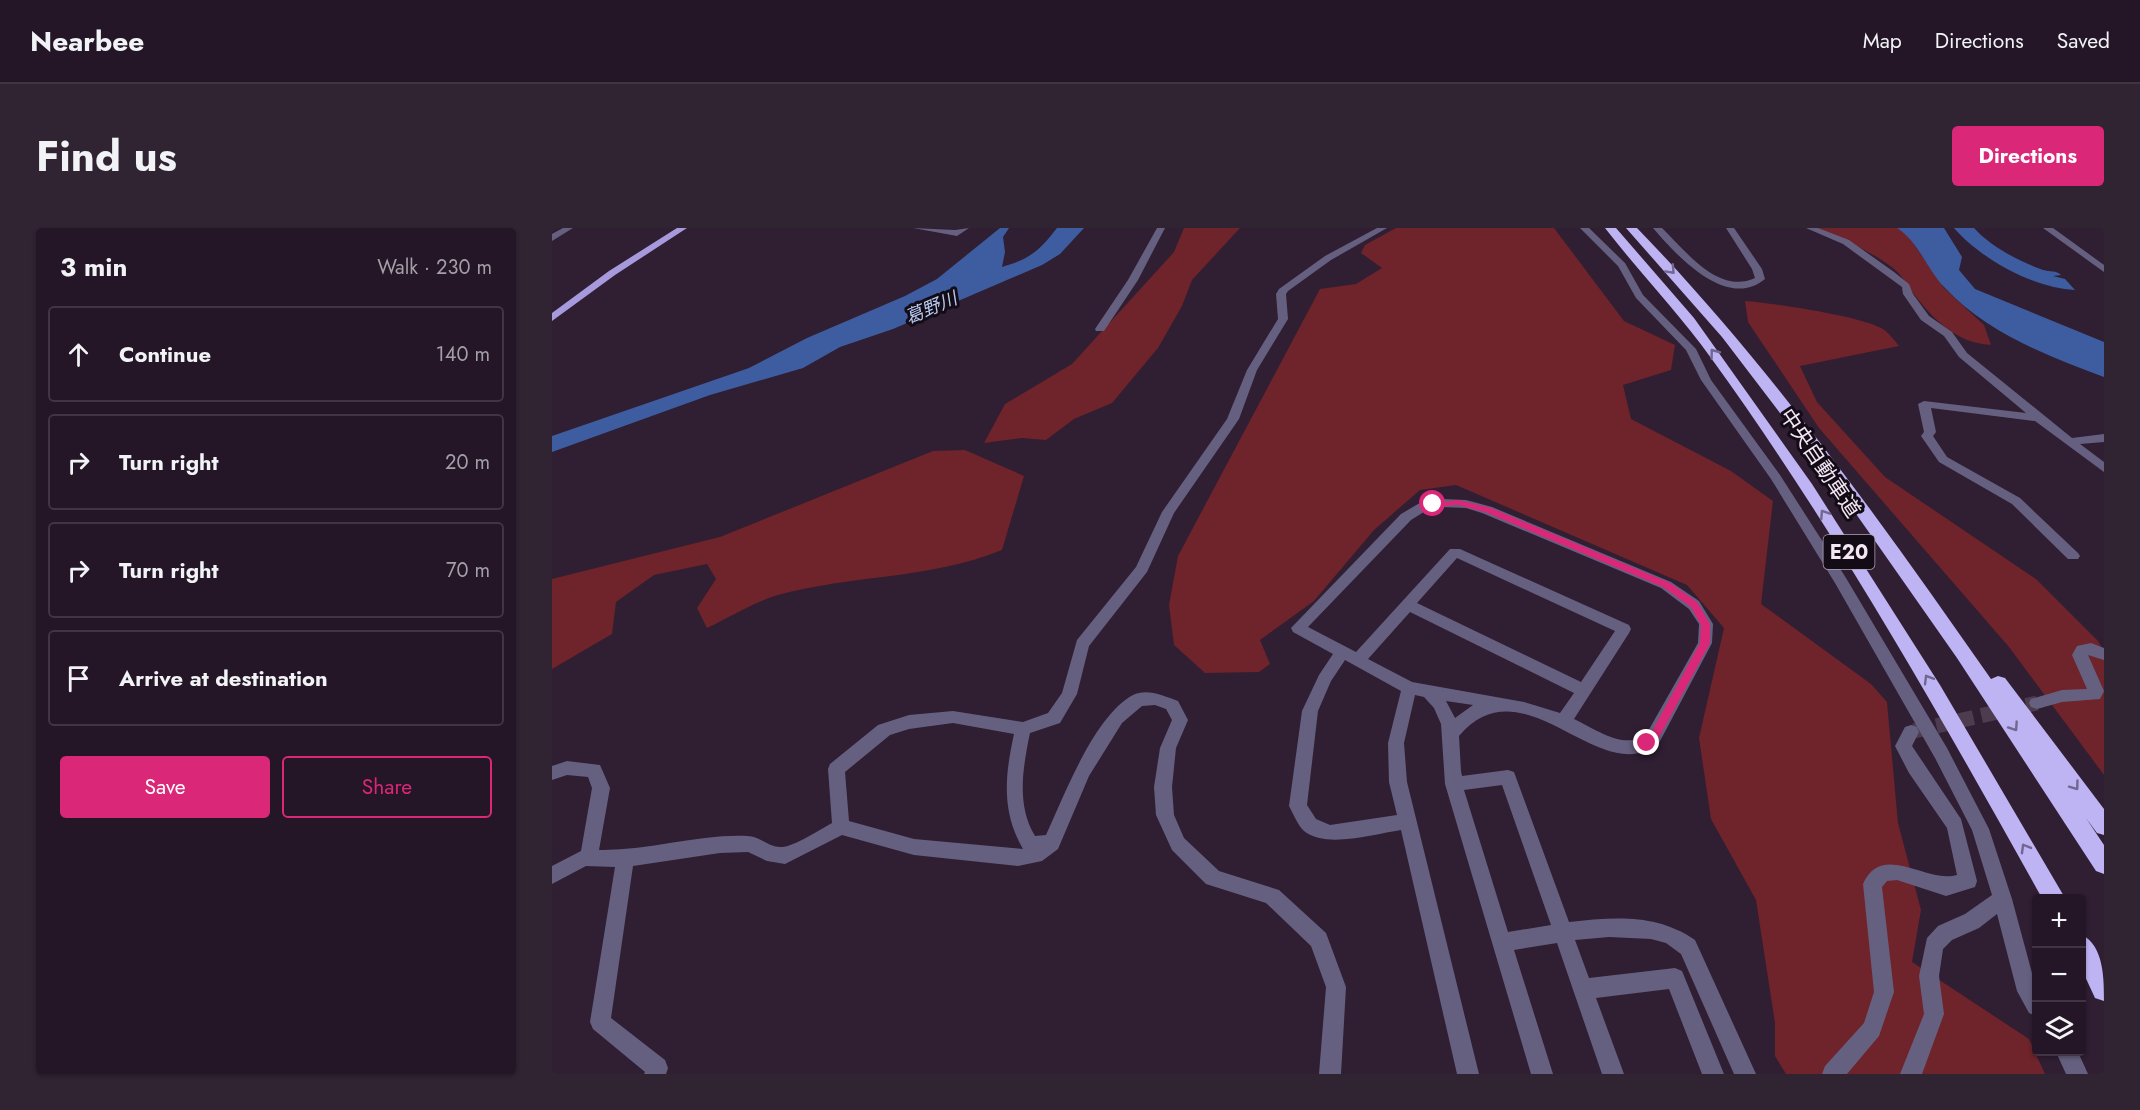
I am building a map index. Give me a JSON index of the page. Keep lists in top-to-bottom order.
{
  "streets": {
    "highway": ["中央自動車道", "E20"]
  },
  "water": ["葛野川"],
  "page": {
    "header": "Nearbee",
    "nav": ["Map", "Directions", "Saved"],
    "title": "Find us",
    "buttons": [
      "Directions",
      ["Save", "Share"]
    ],
    "heading": ["3 min", "Walk · 230 m"],
    "list": [
      ["Continue", "140 m"],
      ["Turn right", "20 m"],
      ["Turn right", "70 m"],
      "Arrive at destination"
    ],
    "map_buttons": ["+", "−"]
  }
}
